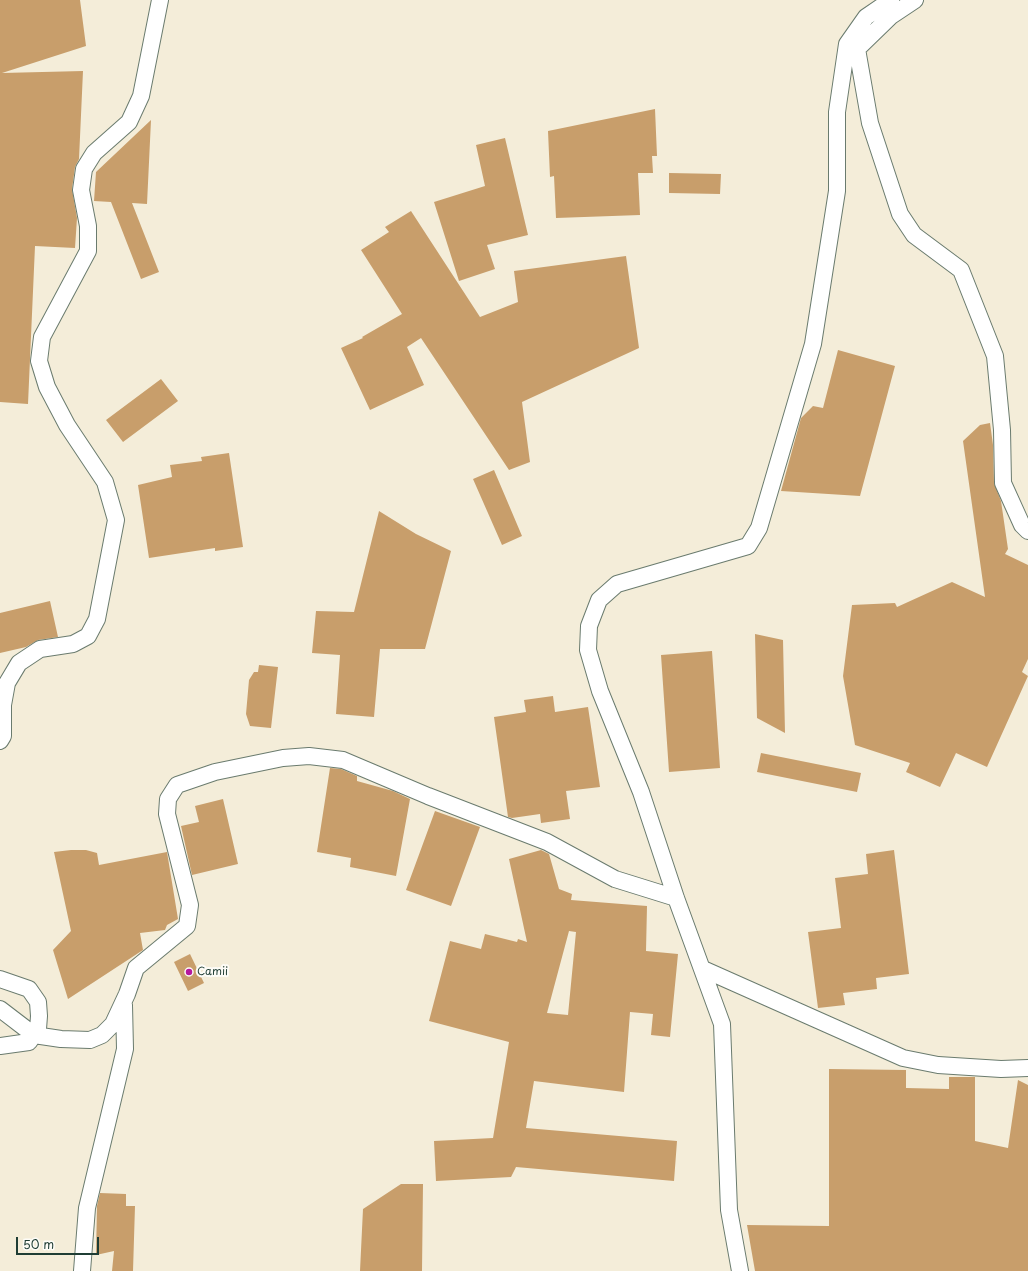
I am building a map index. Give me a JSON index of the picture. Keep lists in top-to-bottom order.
{
  "places": ["Camii"],
  "scale_bar": "50 m"
}
